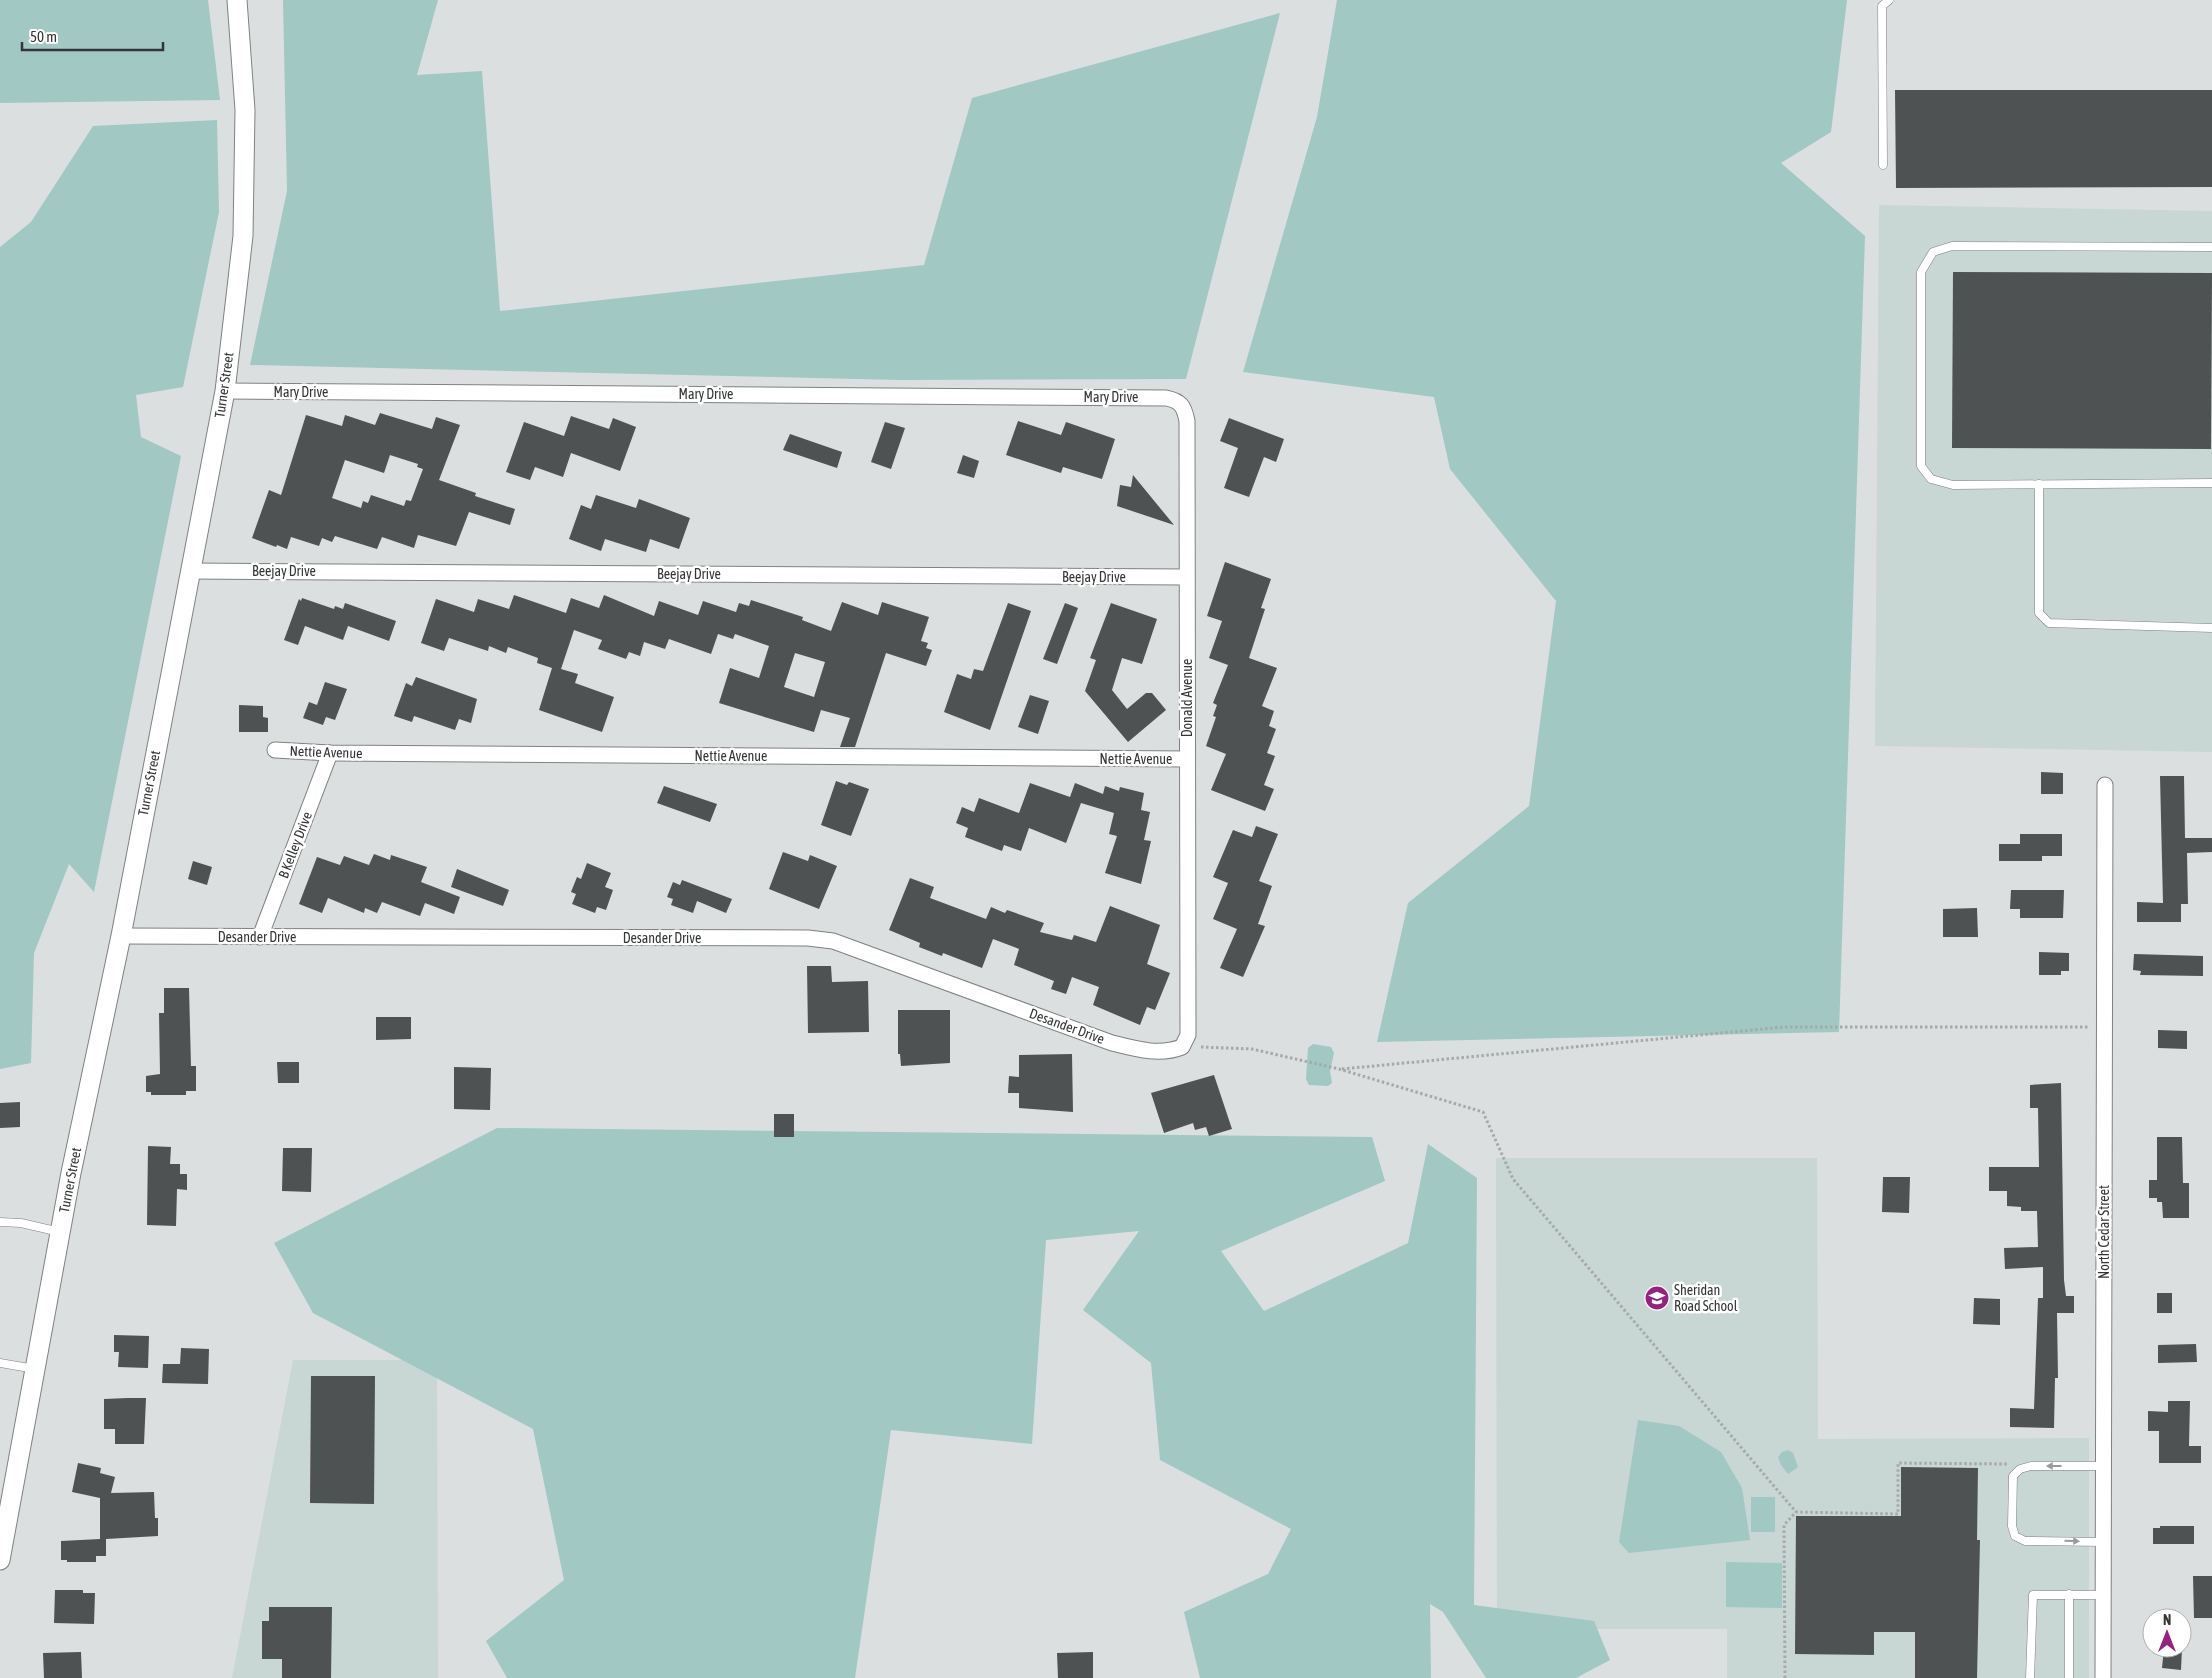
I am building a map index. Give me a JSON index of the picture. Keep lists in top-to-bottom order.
{
  "streets": {
    "street": [
      "Turner Street",
      "Mary Drive",
      "Beejay Drive",
      "Donald Avenue",
      "Nettie Avenue",
      "B Kelley Drive",
      "Desander Drive",
      "North Cedar Street"
    ]
  },
  "crossings": [
    ["Turner Street", "Mary Drive"],
    ["Turner Street", "Beejay Drive"],
    ["Turner Street", "Desander Drive"],
    ["Mary Drive", "Donald Avenue"],
    ["Beejay Drive", "Donald Avenue"],
    ["Donald Avenue", "Nettie Avenue"],
    ["Donald Avenue", "Desander Drive"],
    ["Nettie Avenue", "B Kelley Drive"],
    ["B Kelley Drive", "Desander Drive"]
  ],
  "places": {
    "school or university": ["Sheridan Road School"]
  },
  "scale_bar": "50 m",
  "north": "top"
}
